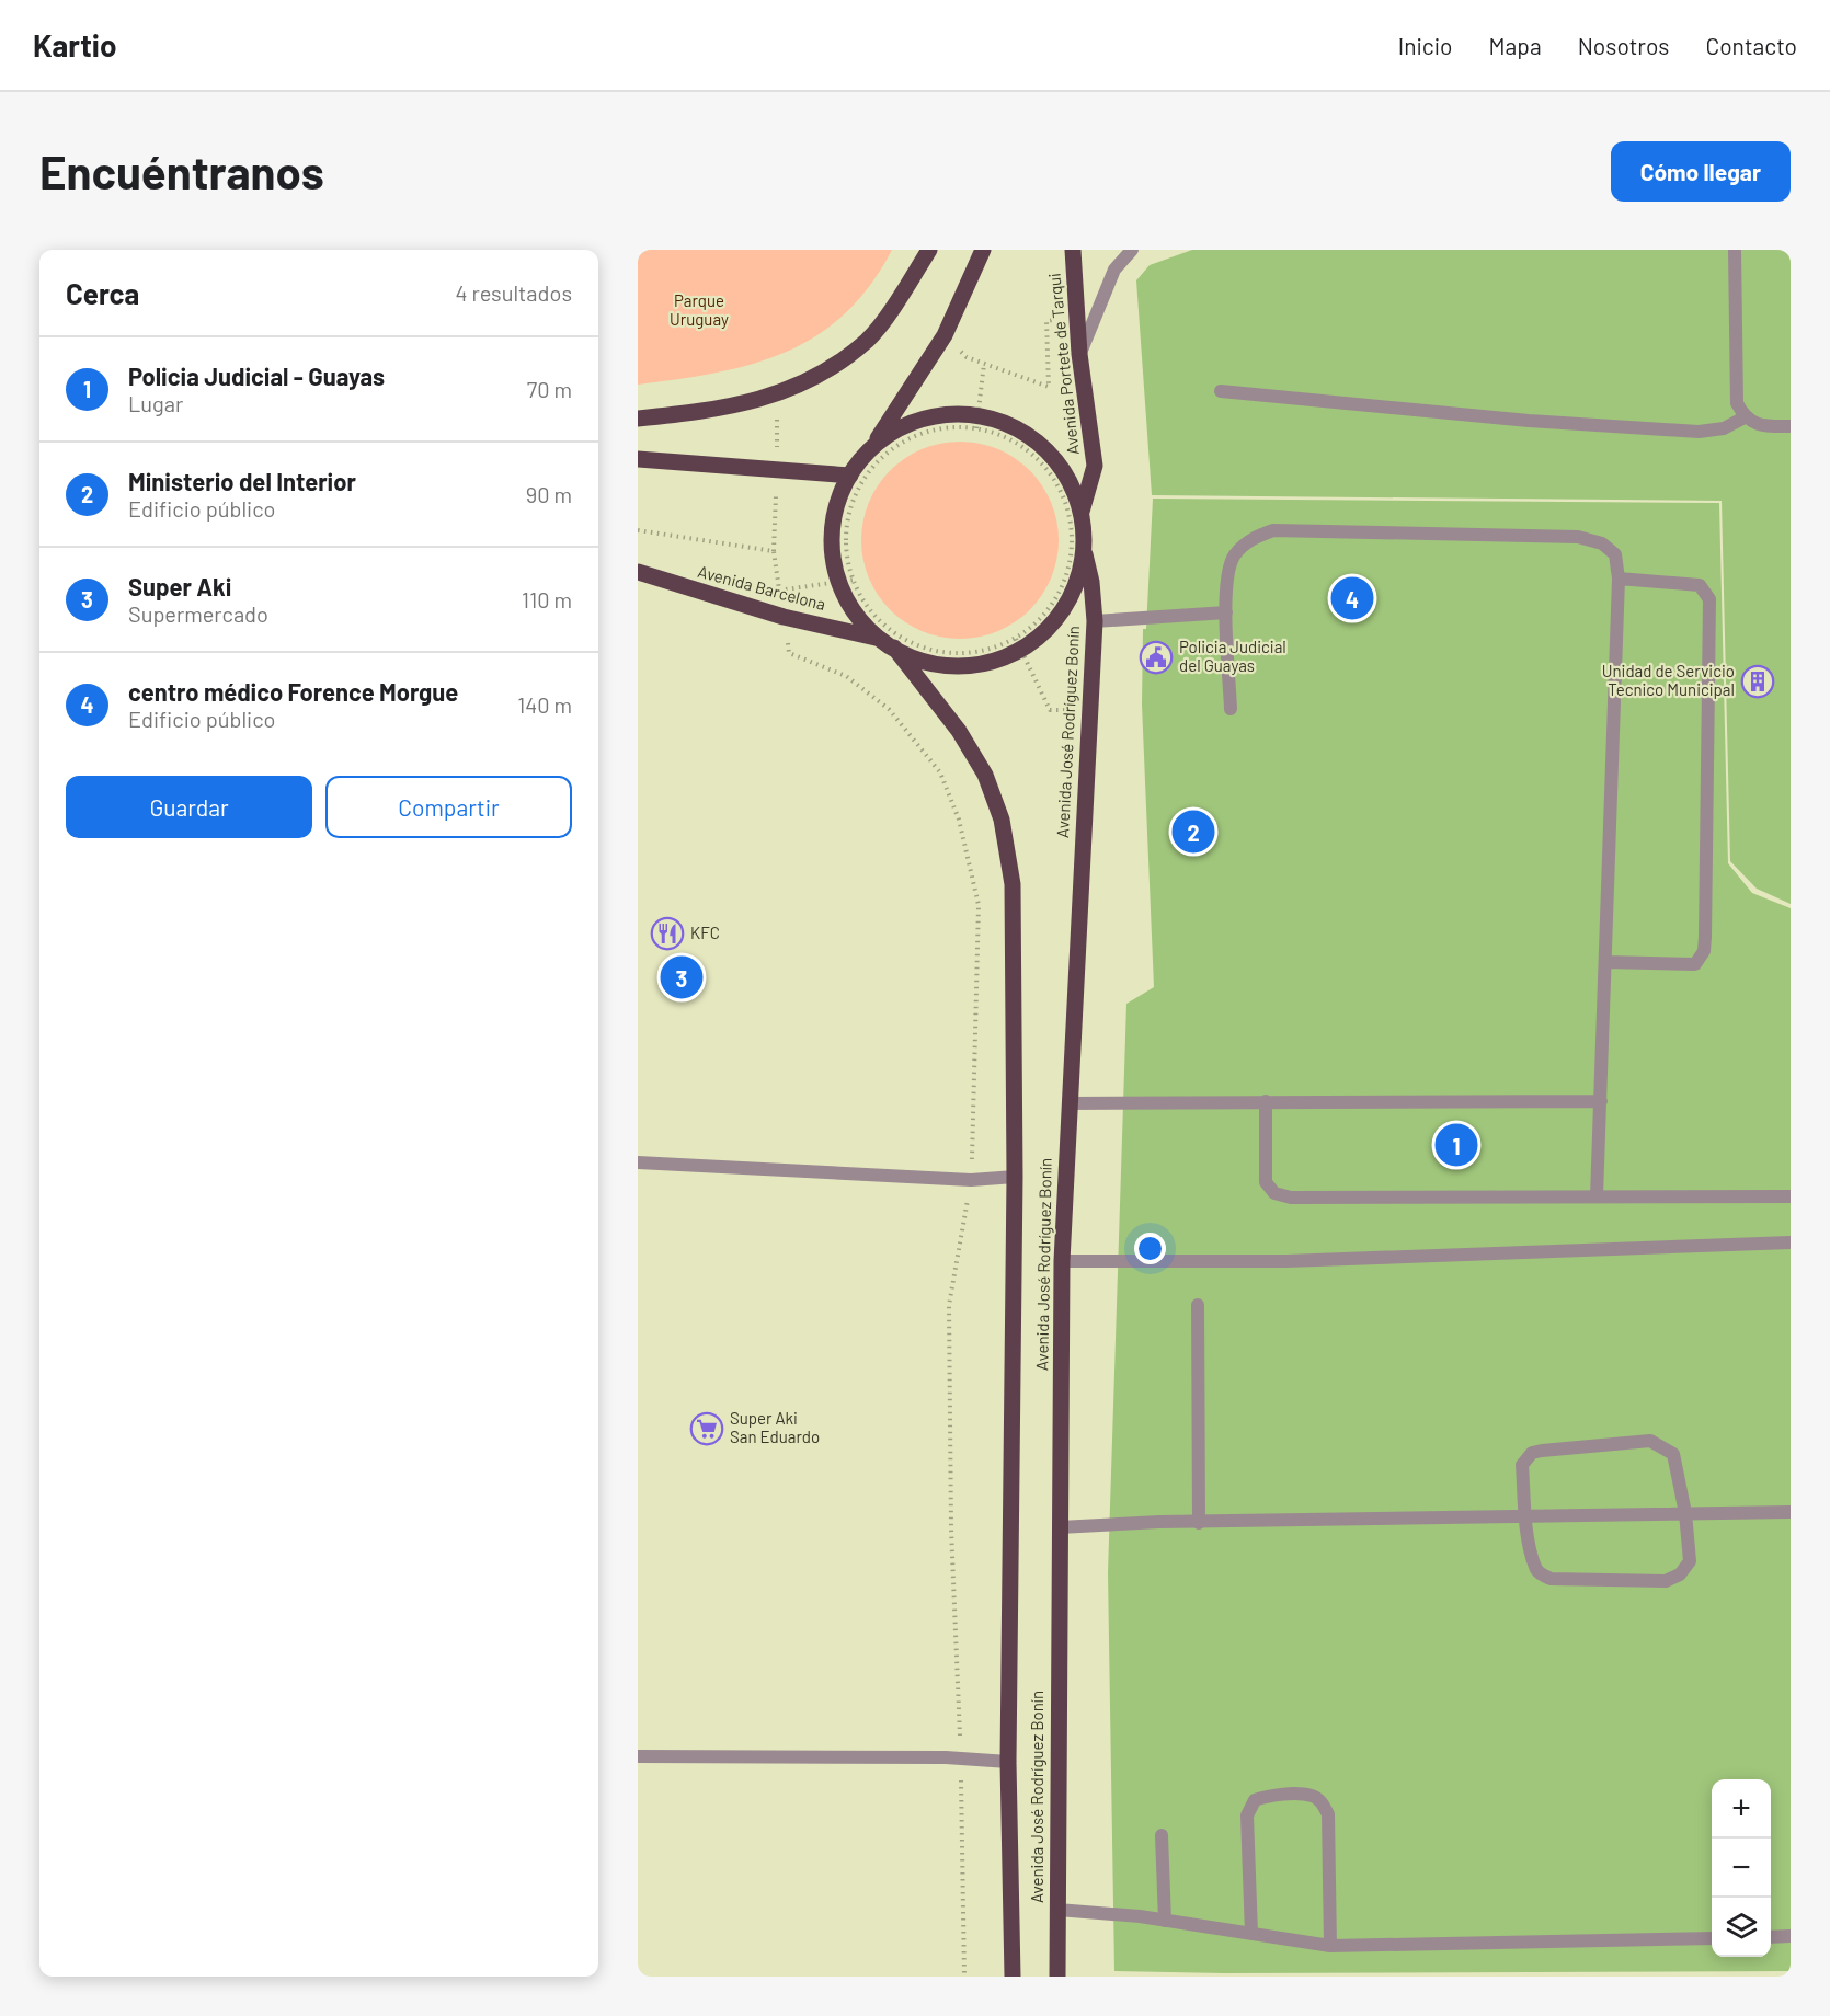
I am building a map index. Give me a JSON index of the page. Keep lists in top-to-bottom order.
{
  "streets": {
    "main road": ["Avenida Portete de Tarqui", "Avenida Barcelona", "Avenida José Rodríguez Bonín"]
  },
  "parks": ["Parque Uruguay"],
  "places": {
    "public building": ["Policia Judicial del Guayas"],
    "building": ["Unidad de Servicio Tecnico Municipal"],
    "restaurant": ["KFC"],
    "supermarket": ["Super Aki San Eduardo"]
  },
  "page": {
    "header": "Kartio",
    "nav": [
      "Inicio",
      "Mapa",
      "Nosotros",
      "Contacto"
    ],
    "buttons": [
      "Cómo llegar",
      ["Guardar", "Compartir"]
    ],
    "title": "Encuéntranos",
    "heading": ["Cerca", "4 resultados"],
    "list": [
      {
        "mark": "1",
        "name": "Policia Judicial - Guayas",
        "note": "Lugar",
        "value": "70 m"
      },
      {
        "mark": "2",
        "name": "Ministerio del Interior",
        "note": "Edificio público",
        "value": "90 m"
      },
      {
        "mark": "3",
        "name": "Super Aki",
        "note": "Supermercado",
        "value": "110 m"
      },
      {
        "mark": "4",
        "name": "centro médico Forence Morgue",
        "note": "Edificio público",
        "value": "140 m"
      }
    ],
    "pins": [
      "4",
      "2",
      "3",
      "1"
    ],
    "map_buttons": ["+", "−"]
  }
}
